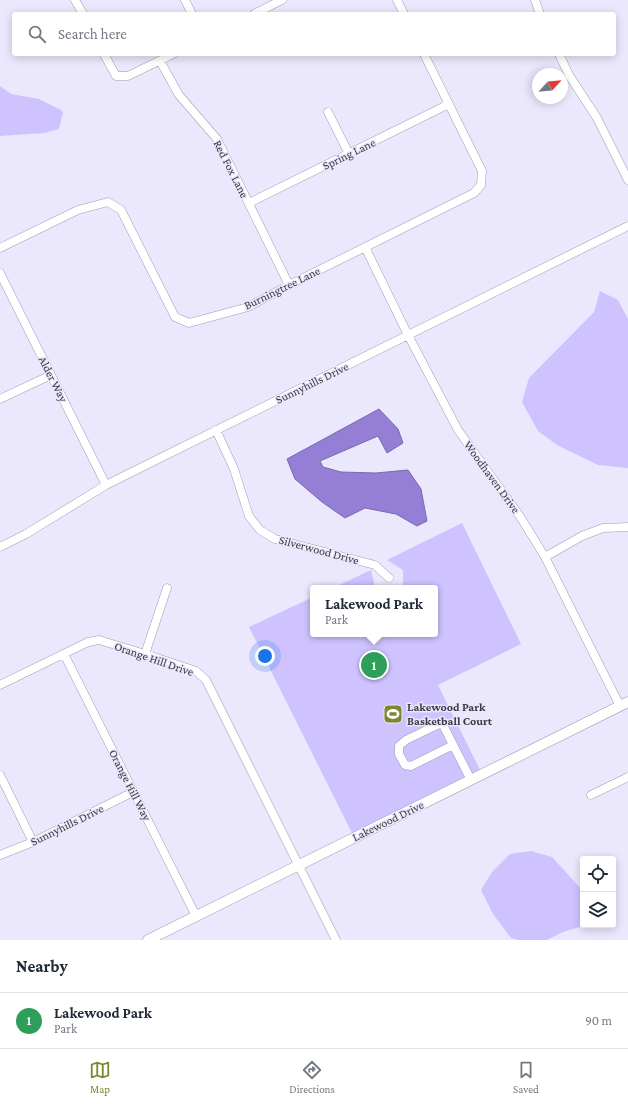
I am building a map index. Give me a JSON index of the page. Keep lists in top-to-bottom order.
{
  "streets": {
    "street": [
      "Spring Lane",
      "Red Fox Lane",
      "Burningtree Lane",
      "Alder Way",
      "Sunnyhills Drive",
      "Woodhaven Drive",
      "Silverwood Drive",
      "Orange Hill Drive",
      "Orange Hill Way",
      "Lakewood Drive"
    ]
  },
  "crossings": [
    ["Spring Lane", "Red Fox Lane"],
    ["Spring Lane", "Burningtree Lane"],
    ["Red Fox Lane", "Burningtree Lane"],
    ["Burningtree Lane", "Woodhaven Drive"],
    ["Alder Way", "Sunnyhills Drive"],
    ["Sunnyhills Drive", "Woodhaven Drive"],
    ["Sunnyhills Drive", "Silverwood Drive"],
    ["Sunnyhills Drive", "Orange Hill Way"],
    ["Woodhaven Drive", "Lakewood Drive"],
    ["Orange Hill Drive", "Orange Hill Way"],
    ["Orange Hill Drive", "Lakewood Drive"],
    ["Orange Hill Way", "Lakewood Drive"]
  ],
  "places": {
    "sports": ["Lakewood Park Basketball Court"]
  },
  "north": "top right",
  "page": {
    "search": "Search here",
    "popup": ["Lakewood Park", "Park"],
    "pins": "1",
    "heading": "Nearby",
    "list": [
      {
        "mark": "1",
        "name": "Lakewood Park",
        "note": "Park",
        "value": "90 m"
      }
    ],
    "nav": ["Map", "Directions", "Saved"]
  }
}
